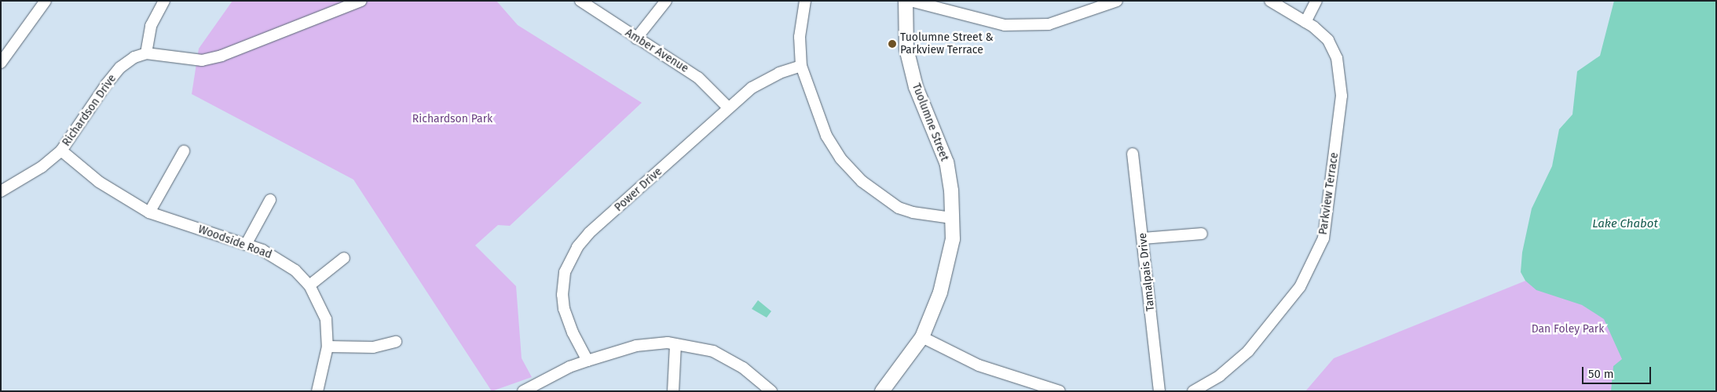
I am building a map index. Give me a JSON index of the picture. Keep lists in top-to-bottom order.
{
  "streets": {
    "main road": ["Tuolumne Street"],
    "street": [
      "Amber Avenue",
      "Richardson Drive",
      "Power Drive",
      "Parkview Terrace",
      "Woodside Road",
      "Tamalpais Drive"
    ]
  },
  "crossings": [
    ["Amber Avenue", "Power Drive"],
    ["Richardson Drive", "Woodside Road"]
  ],
  "water": ["Lake Chabot"],
  "parks": ["Richardson Park", "Dan Foley Park"],
  "places": ["Tuolumne Street & Parkview Terrace"],
  "scale_bar": "50 m"
}
